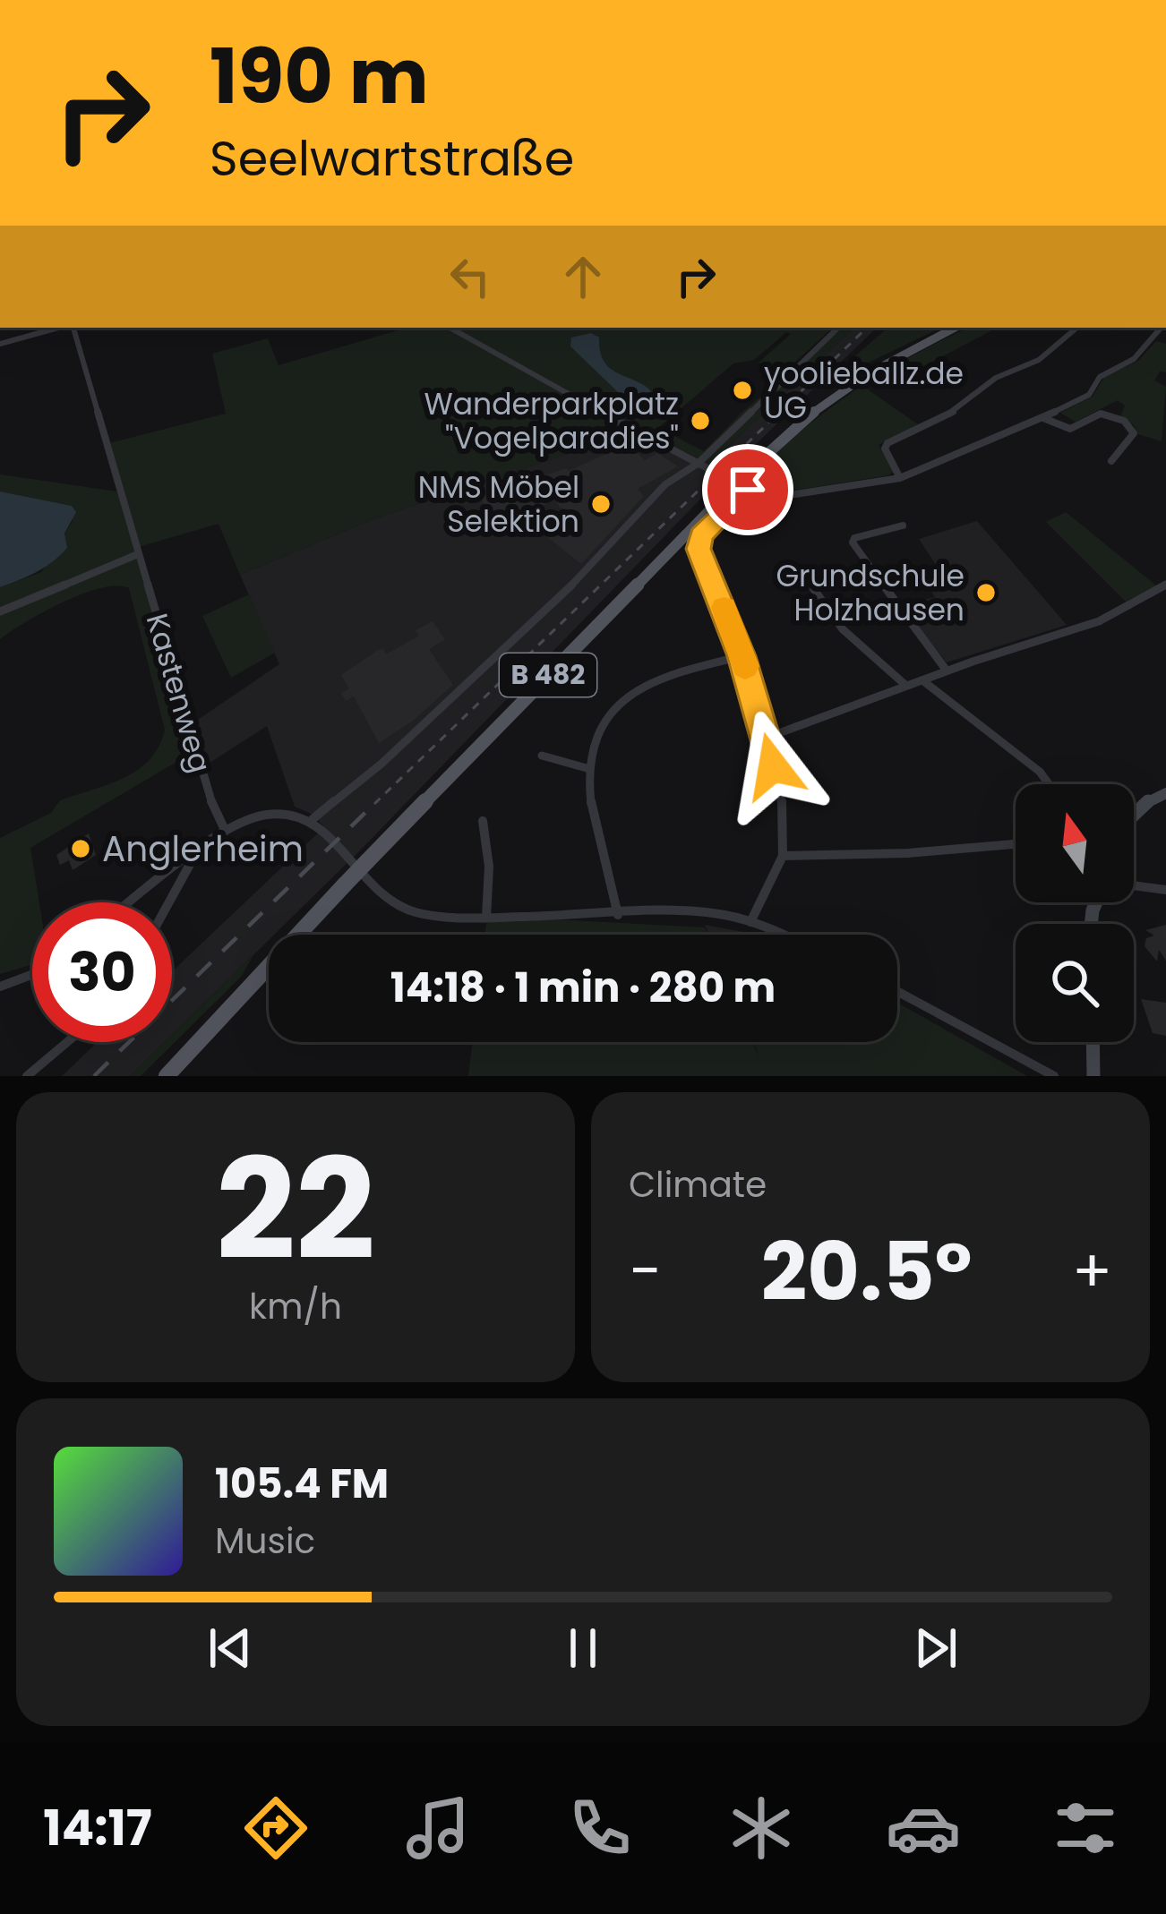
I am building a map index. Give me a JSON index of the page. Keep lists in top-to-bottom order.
{
  "streets": {
    "main road": ["B 482"],
    "street": ["Kastenweg"]
  },
  "places": [
    "yoolieballz.de UG",
    "Wanderparkplatz \"Vogelparadies\"",
    "NMS Möbel Selektion",
    "Grundschule Holzhausen",
    "Anglerheim"
  ],
  "north": "top",
  "page": {
    "turn": ["190 m", "Seelwartstraße"],
    "limit": "30",
    "trip": "14:18 · 1 min · 280 m",
    "tile": [
      ["22", "km/h"],
      "Climate"
    ],
    "heat": ["−", "20.5°", "+"],
    "song": ["105.4 FM", "Music"],
    "tabs": "14:17"
  }
}
